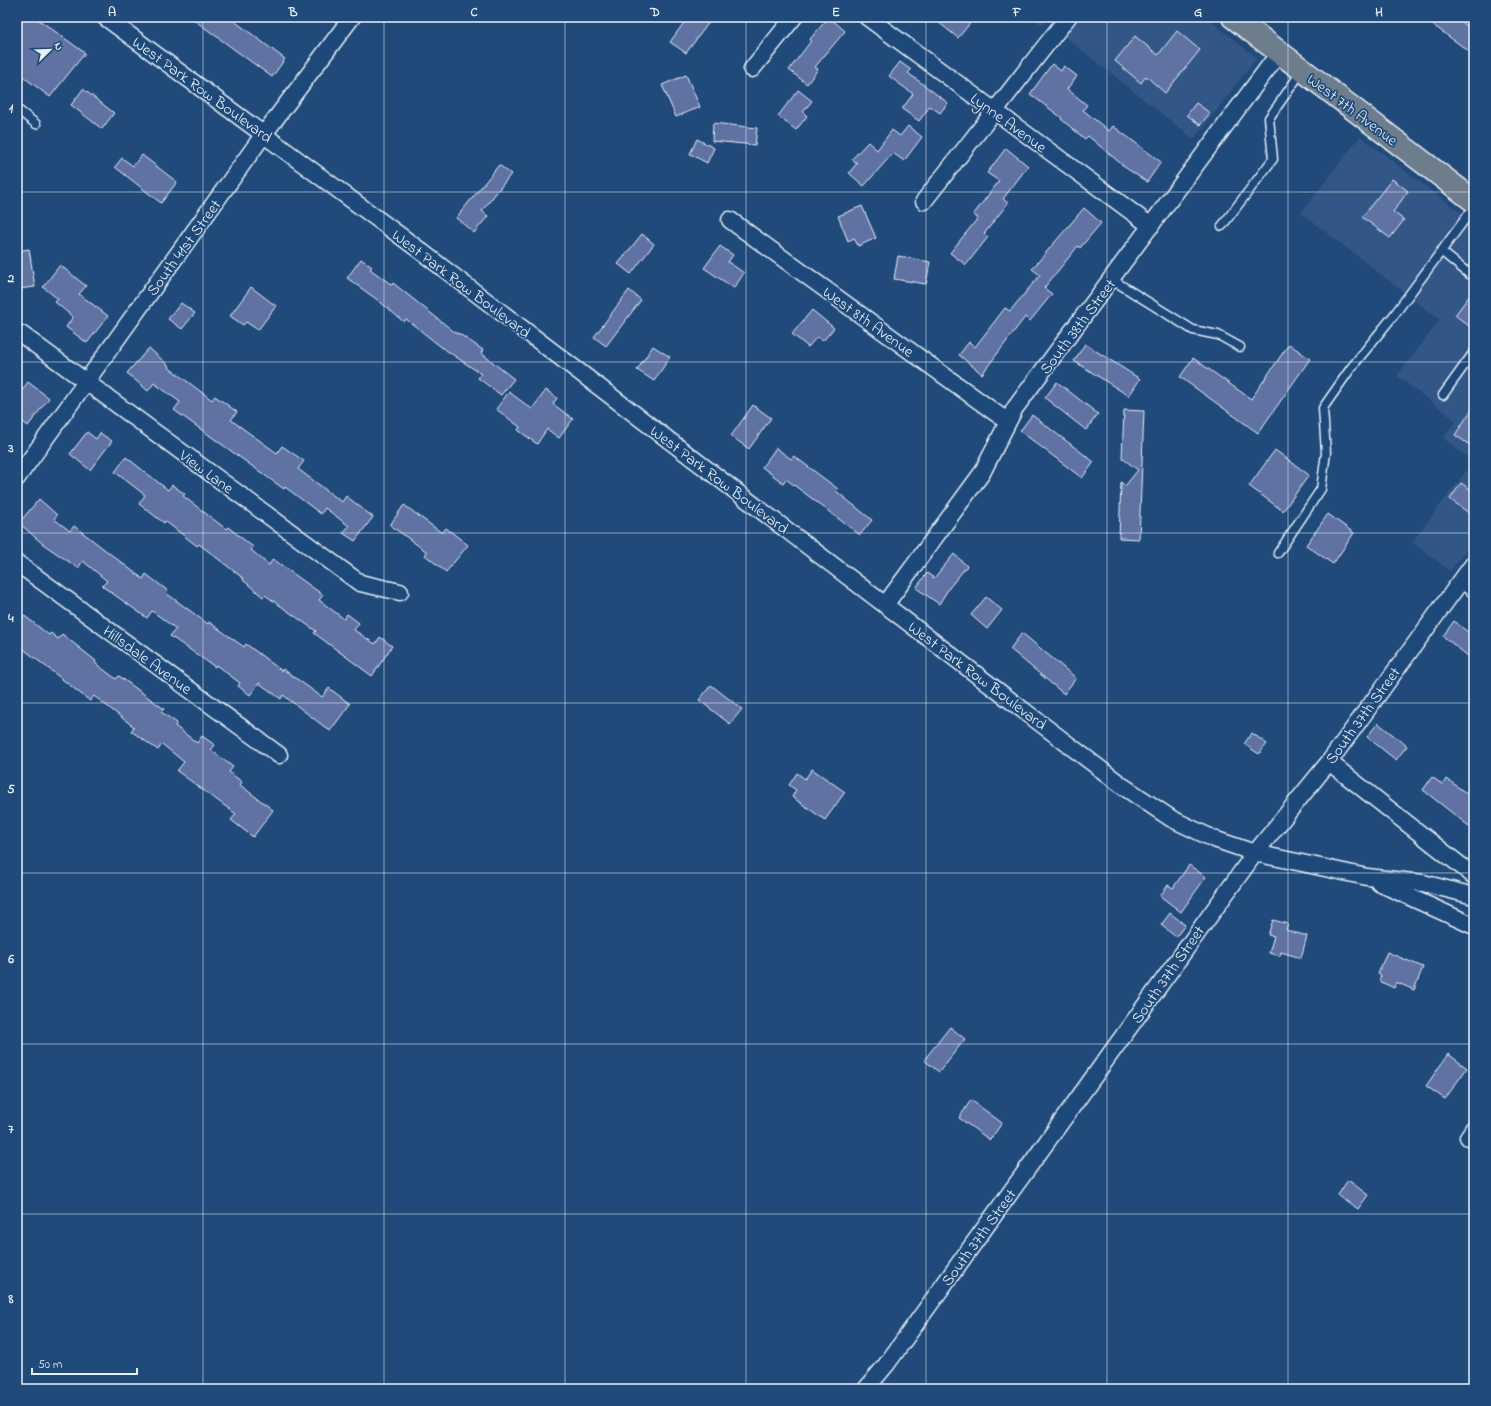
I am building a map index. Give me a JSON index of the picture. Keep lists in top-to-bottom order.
{
  "streets": {
    "main road": ["West 7th Avenue"],
    "street": [
      "West Park Row Boulevard",
      "Lynne Avenue",
      "South 41st Street",
      "West 8th Avenue",
      "South 38th Street",
      "View Lane",
      "Hillsdale Avenue",
      "South 37th Street"
    ]
  },
  "crossings": [
    ["West Park Row Boulevard", "South 41st Street"],
    ["West Park Row Boulevard", "South 38th Street"],
    ["West Park Row Boulevard", "South 37th Street"],
    ["West 7th Avenue", "South 38th Street"],
    ["Lynne Avenue", "South 38th Street"],
    ["South 41st Street", "View Lane"],
    ["West 8th Avenue", "South 38th Street"]
  ],
  "scale_bar": "50 m",
  "north": "top right",
  "grid": {
    "columns": [
      "A",
      "B",
      "C",
      "D",
      "E",
      "F",
      "G",
      "H"
    ],
    "rows": [
      "1",
      "2",
      "3",
      "4",
      "5",
      "6",
      "7",
      "8"
    ]
  }
}
